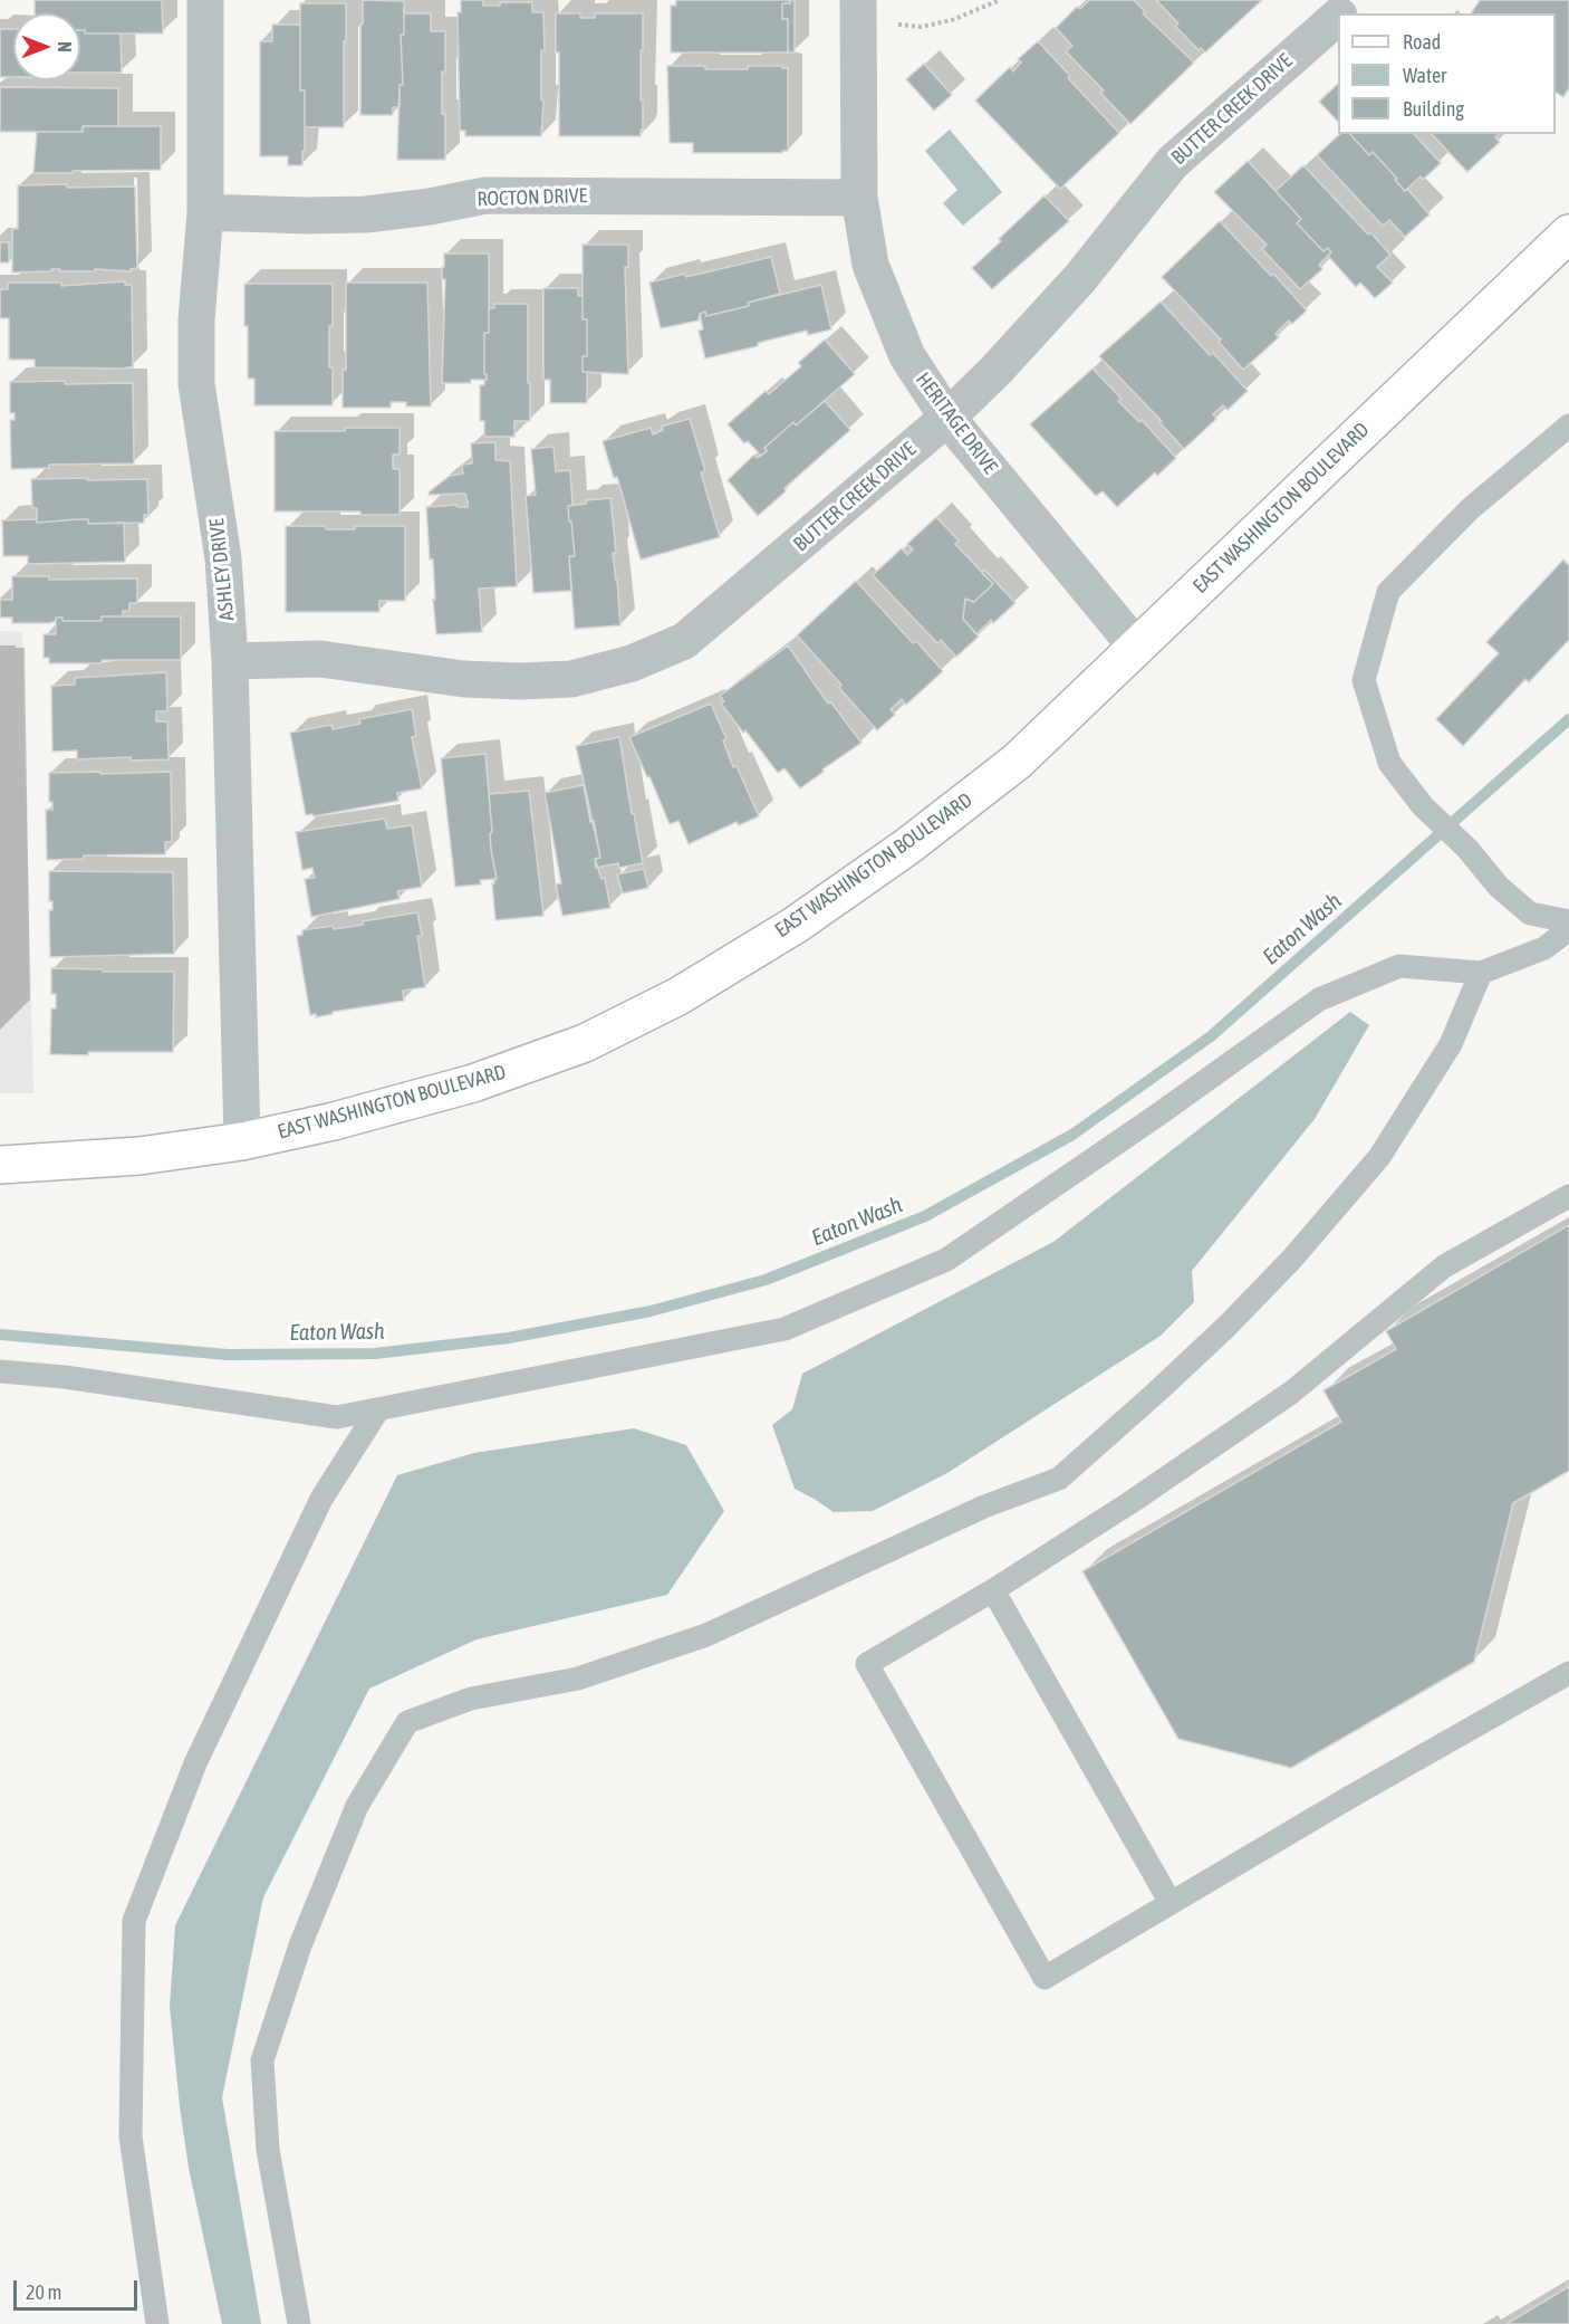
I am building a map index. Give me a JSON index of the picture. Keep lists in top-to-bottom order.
{
  "streets": {
    "main road": ["EAST WASHINGTON BOULEVARD"],
    "street": [
      "BUTTER CREEK DRIVE",
      "ROCTON DRIVE",
      "HERITAGE DRIVE",
      "ASHLEY DRIVE"
    ]
  },
  "crossings": [
    ["BUTTER CREEK DRIVE", "HERITAGE DRIVE"],
    ["BUTTER CREEK DRIVE", "ASHLEY DRIVE"],
    ["ROCTON DRIVE", "HERITAGE DRIVE"],
    ["ROCTON DRIVE", "ASHLEY DRIVE"],
    ["HERITAGE DRIVE", "EAST WASHINGTON BOULEVARD"],
    ["EAST WASHINGTON BOULEVARD", "ASHLEY DRIVE"]
  ],
  "water": ["Eaton Wash"],
  "legend": ["Road", "Water", "Building"],
  "scale_bar": "20 m",
  "north": "right"
}
